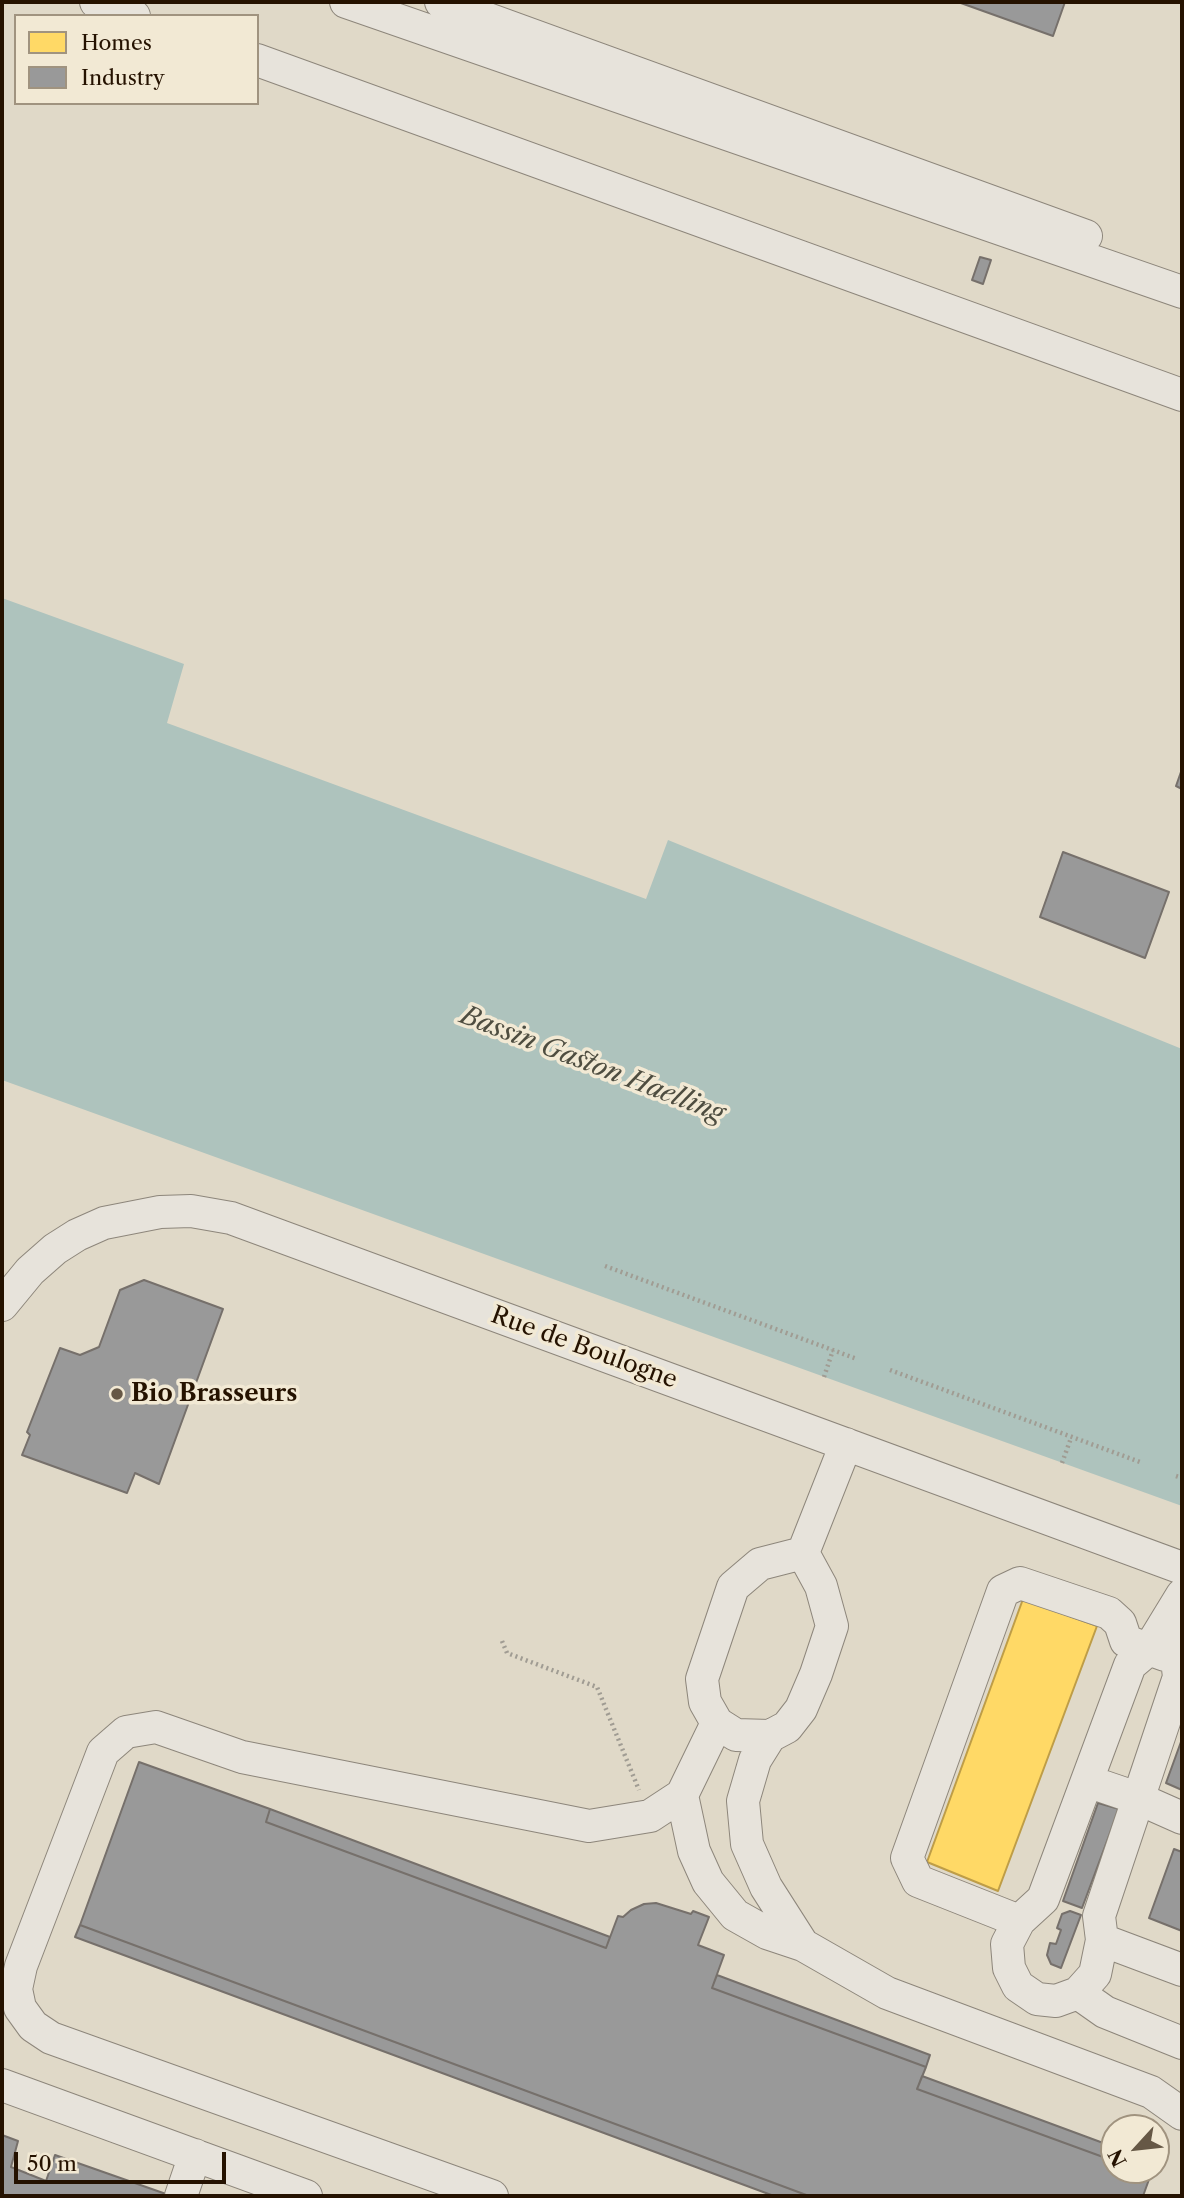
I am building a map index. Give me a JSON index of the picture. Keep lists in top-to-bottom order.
{
  "streets": {
    "street": ["Rue de Boulogne"]
  },
  "water": ["Bassin Gaston Haelling"],
  "places": ["Bio Brasseurs"],
  "legend": ["Homes", "Industry"],
  "scale_bar": "50 m",
  "north": "bottom left"
}
